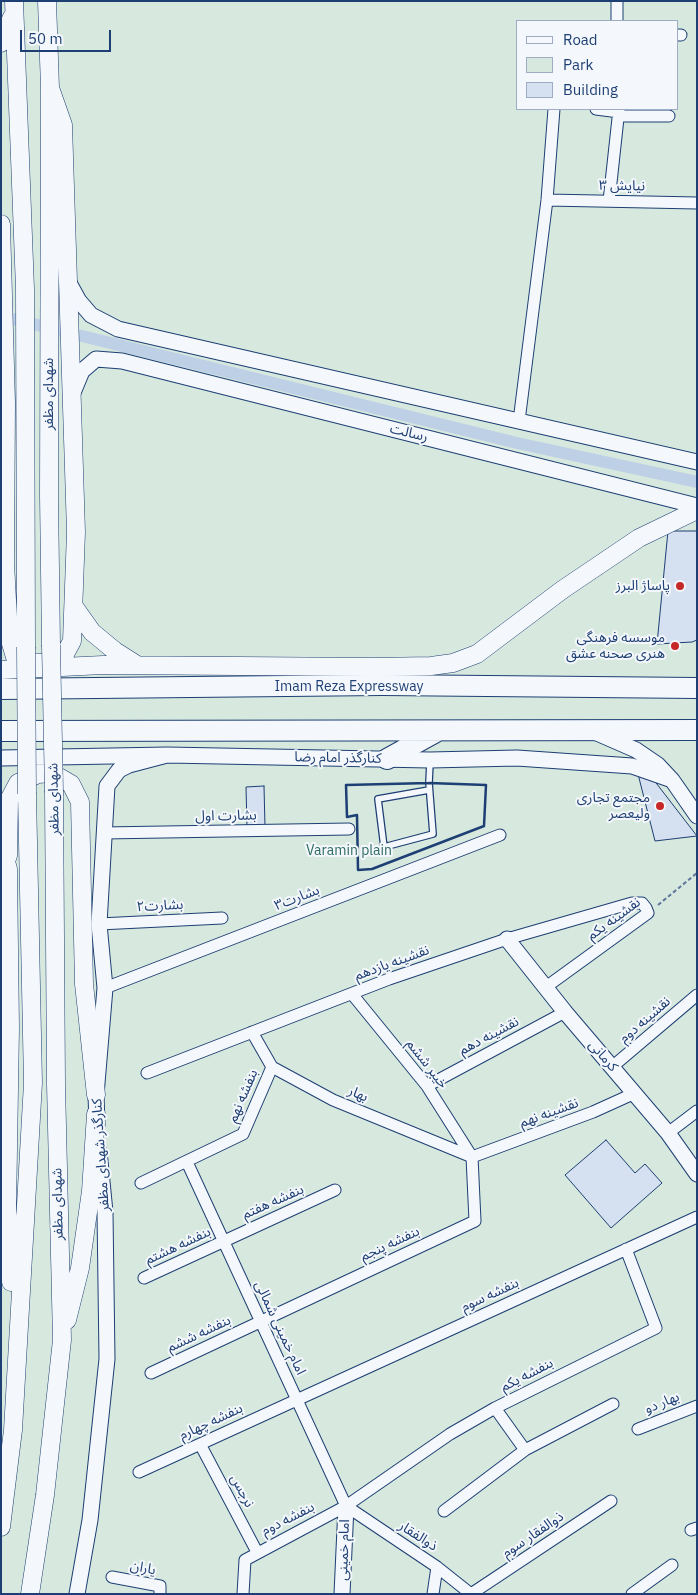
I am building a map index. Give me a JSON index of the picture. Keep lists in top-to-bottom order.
{
  "streets": {
    "highway": ["Imam Reza Expressway"],
    "main road": ["شهدای مظفر"],
    "street": [
      "نیایش ۳",
      "رسالت",
      "کنارگذر امام رضا",
      "بشارت اول",
      "بشارت۳",
      "بشارت۲",
      "نقشینه یکم",
      "نقشینه یازدهم",
      "نقشینه دوم",
      "نقشینه دهم",
      "کرمانی",
      "خیبر ششم",
      "بهار",
      "بنفشه نهم",
      "نقشینه نهم",
      "کنارگذر شهدای مظفر",
      "بنفشه هفتم",
      "بنفشه پنجم",
      "بنفشه هشتم",
      "بنفشه سوم",
      "امام خمینی شمالی",
      "بنفشه ششم",
      "بنفشه یکم",
      "بهار دو",
      "بنفشه چهارم",
      "نرجس",
      "بنفشه دوم",
      "ذوالفقار سوم",
      "ذوالفقار",
      "امام خمینی",
      "یاران"
    ]
  },
  "crossings": [
    ["کنارگذر امام رضا", "کنارگذر شهدای مظفر"],
    ["بشارت اول", "کنارگذر شهدای مظفر"],
    ["بشارت۳", "کنارگذر شهدای مظفر"],
    ["بشارت۲", "کنارگذر شهدای مظفر"],
    ["نقشینه یکم", "نقشینه یازدهم"],
    ["نقشینه یکم", "کرمانی"],
    ["نقشینه یازدهم", "کرمانی"],
    ["نقشینه یازدهم", "خیبر ششم"],
    ["نقشینه دوم", "کرمانی"],
    ["نقشینه دهم", "کرمانی"],
    ["نقشینه دهم", "خیبر ششم"],
    ["کرمانی", "نقشینه نهم"],
    ["خیبر ششم", "بهار"],
    ["خیبر ششم", "نقشینه نهم"],
    ["خیبر ششم", "بنفشه پنجم"],
    ["بهار", "بنفشه نهم"],
    ["بهار", "نقشینه نهم"],
    ["بهار", "بنفشه پنجم"],
    ["بنفشه نهم", "امام خمینی شمالی"],
    ["نقشینه نهم", "بنفشه پنجم"],
    ["بنفشه هفتم", "بنفشه هشتم"],
    ["بنفشه هفتم", "امام خمینی شمالی"],
    ["بنفشه پنجم", "امام خمینی شمالی"],
    ["بنفشه پنجم", "بنفشه ششم"],
    ["بنفشه هشتم", "امام خمینی شمالی"],
    ["بنفشه سوم", "امام خمینی شمالی"],
    ["بنفشه سوم", "بنفشه یکم"],
    ["بنفشه سوم", "بنفشه چهارم"],
    ["امام خمینی شمالی", "بنفشه ششم"],
    ["امام خمینی شمالی", "بنفشه یکم"],
    ["امام خمینی شمالی", "بنفشه چهارم"],
    ["امام خمینی شمالی", "بنفشه دوم"],
    ["امام خمینی شمالی", "ذوالفقار"],
    ["امام خمینی شمالی", "امام خمینی"],
    ["بنفشه یکم", "بنفشه دوم"],
    ["بنفشه یکم", "ذوالفقار"],
    ["بنفشه یکم", "امام خمینی"],
    ["بنفشه چهارم", "نرجس"],
    ["نرجس", "بنفشه دوم"],
    ["بنفشه دوم", "ذوالفقار"],
    ["بنفشه دوم", "امام خمینی"],
    ["ذوالفقار سوم", "ذوالفقار"],
    ["ذوالفقار", "امام خمینی"]
  ],
  "parks": ["Varamin plain"],
  "places": ["پاساژ البرز", "موسسه فرهنگی هنری صحنه عشق", "مجتمع تجاری ولیعصر"],
  "legend": ["Road", "Park", "Building"],
  "scale_bar": "50 m"
}
